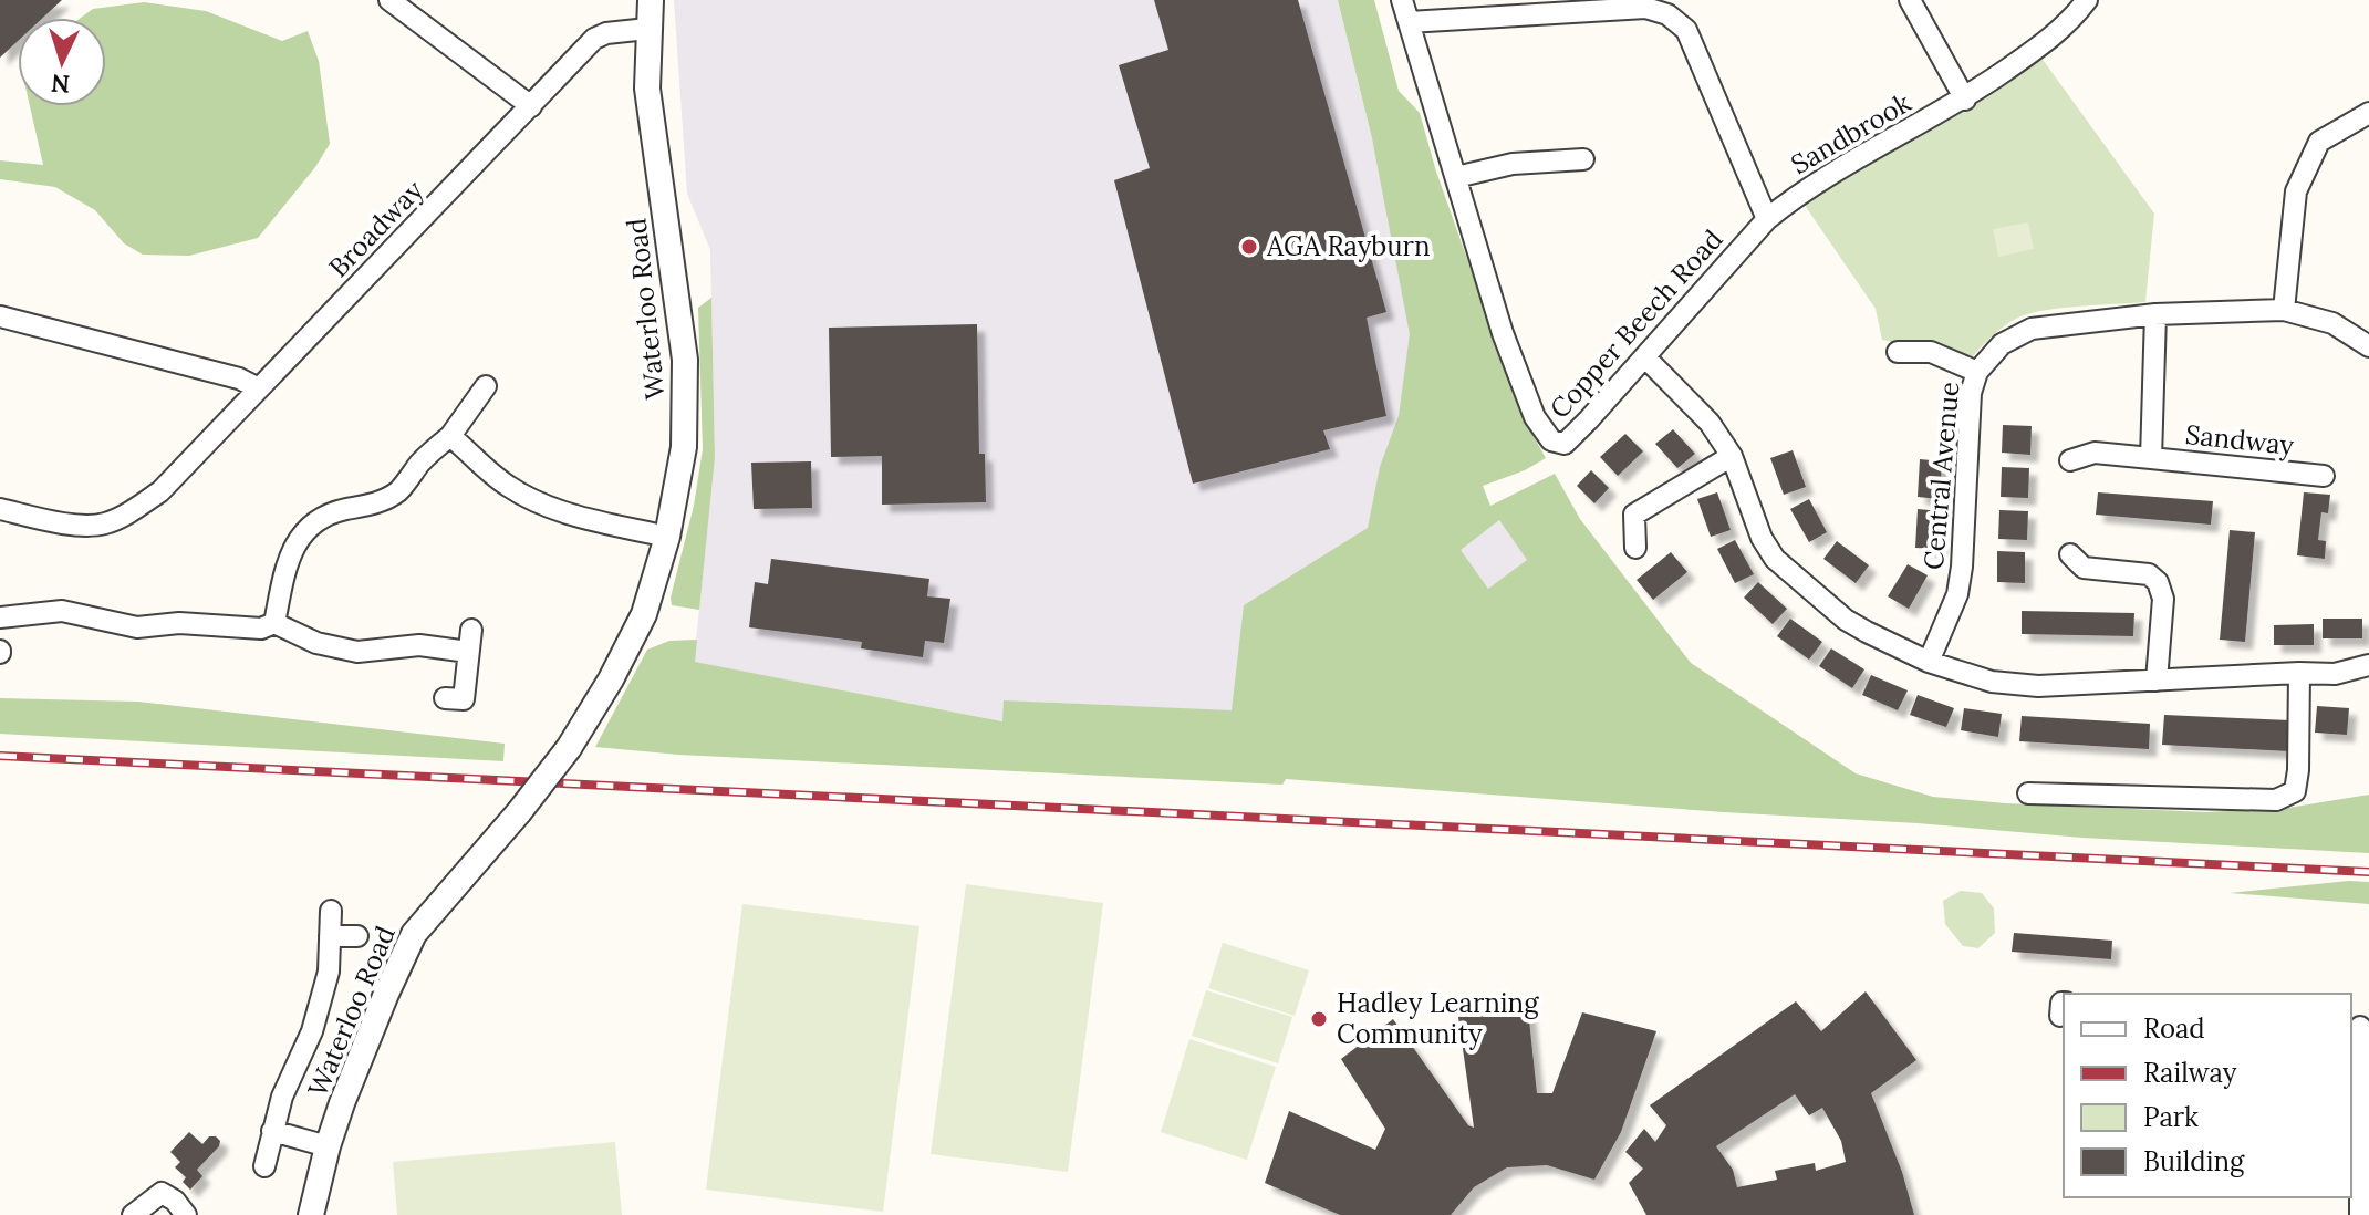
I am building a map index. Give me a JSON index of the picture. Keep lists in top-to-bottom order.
{
  "streets": {
    "street": [
      "Sandbrook",
      "Broadway",
      "Waterloo Road",
      "Copper Beech Road",
      "Sandway",
      "Central Avenue"
    ]
  },
  "crossings": [
    ["Sandbrook", "Copper Beech Road"],
    ["Broadway", "Waterloo Road"]
  ],
  "places": ["AGA Rayburn", "Hadley Learning Community"],
  "legend": [
    "Road",
    "Railway",
    "Park",
    "Building"
  ],
  "north": "bottom"
}
